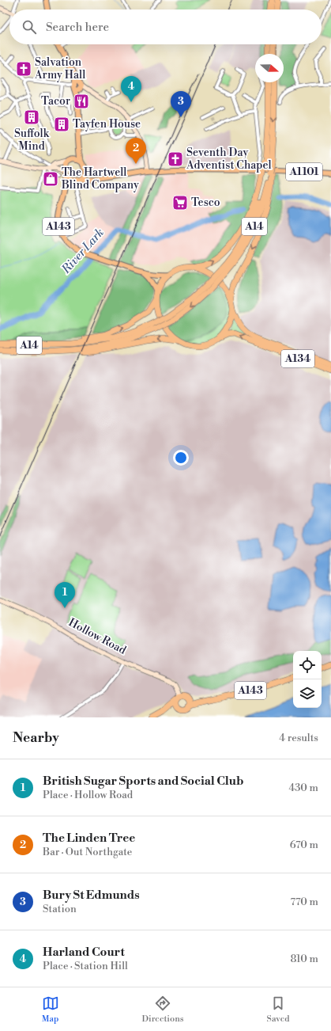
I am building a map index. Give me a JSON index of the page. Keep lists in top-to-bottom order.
{
  "streets": {
    "highway": ["A143", "A14", "A134"],
    "main road": ["A1101"],
    "street": ["Hollow Road"]
  },
  "crossings": [
    ["A1101", "A143"],
    ["A1101", "A14"],
    ["A143", "A14"],
    ["A143", "A134"],
    ["A143", "Hollow Road"],
    ["A14", "A134"]
  ],
  "water": ["River Lark"],
  "places": {
    "church": ["Salvation Army Hall", "Seventh Day Adventist Chapel"],
    "restaurant": ["Tacor"],
    "building": ["Suffolk Mind", "Tayfen House"],
    "shop": ["The Hartwell Blind Company"],
    "supermarket": ["Tesco"]
  },
  "north": "right",
  "page": {
    "search": "Search here",
    "pins": [
      "4",
      "3",
      "2",
      "1"
    ],
    "heading": ["Nearby", "4 results"],
    "list": [
      {
        "mark": "1",
        "name": "British Sugar Sports and Social Club",
        "note": "Place · Hollow Road",
        "value": "430 m"
      },
      {
        "mark": "2",
        "name": "The Linden Tree",
        "note": "Bar · Out Northgate",
        "value": "670 m"
      },
      {
        "mark": "3",
        "name": "Bury St Edmunds",
        "note": "Station",
        "value": "770 m"
      },
      {
        "mark": "4",
        "name": "Harland Court",
        "note": "Place · Station Hill",
        "value": "810 m"
      }
    ],
    "nav": ["Map", "Directions", "Saved"]
  }
}
